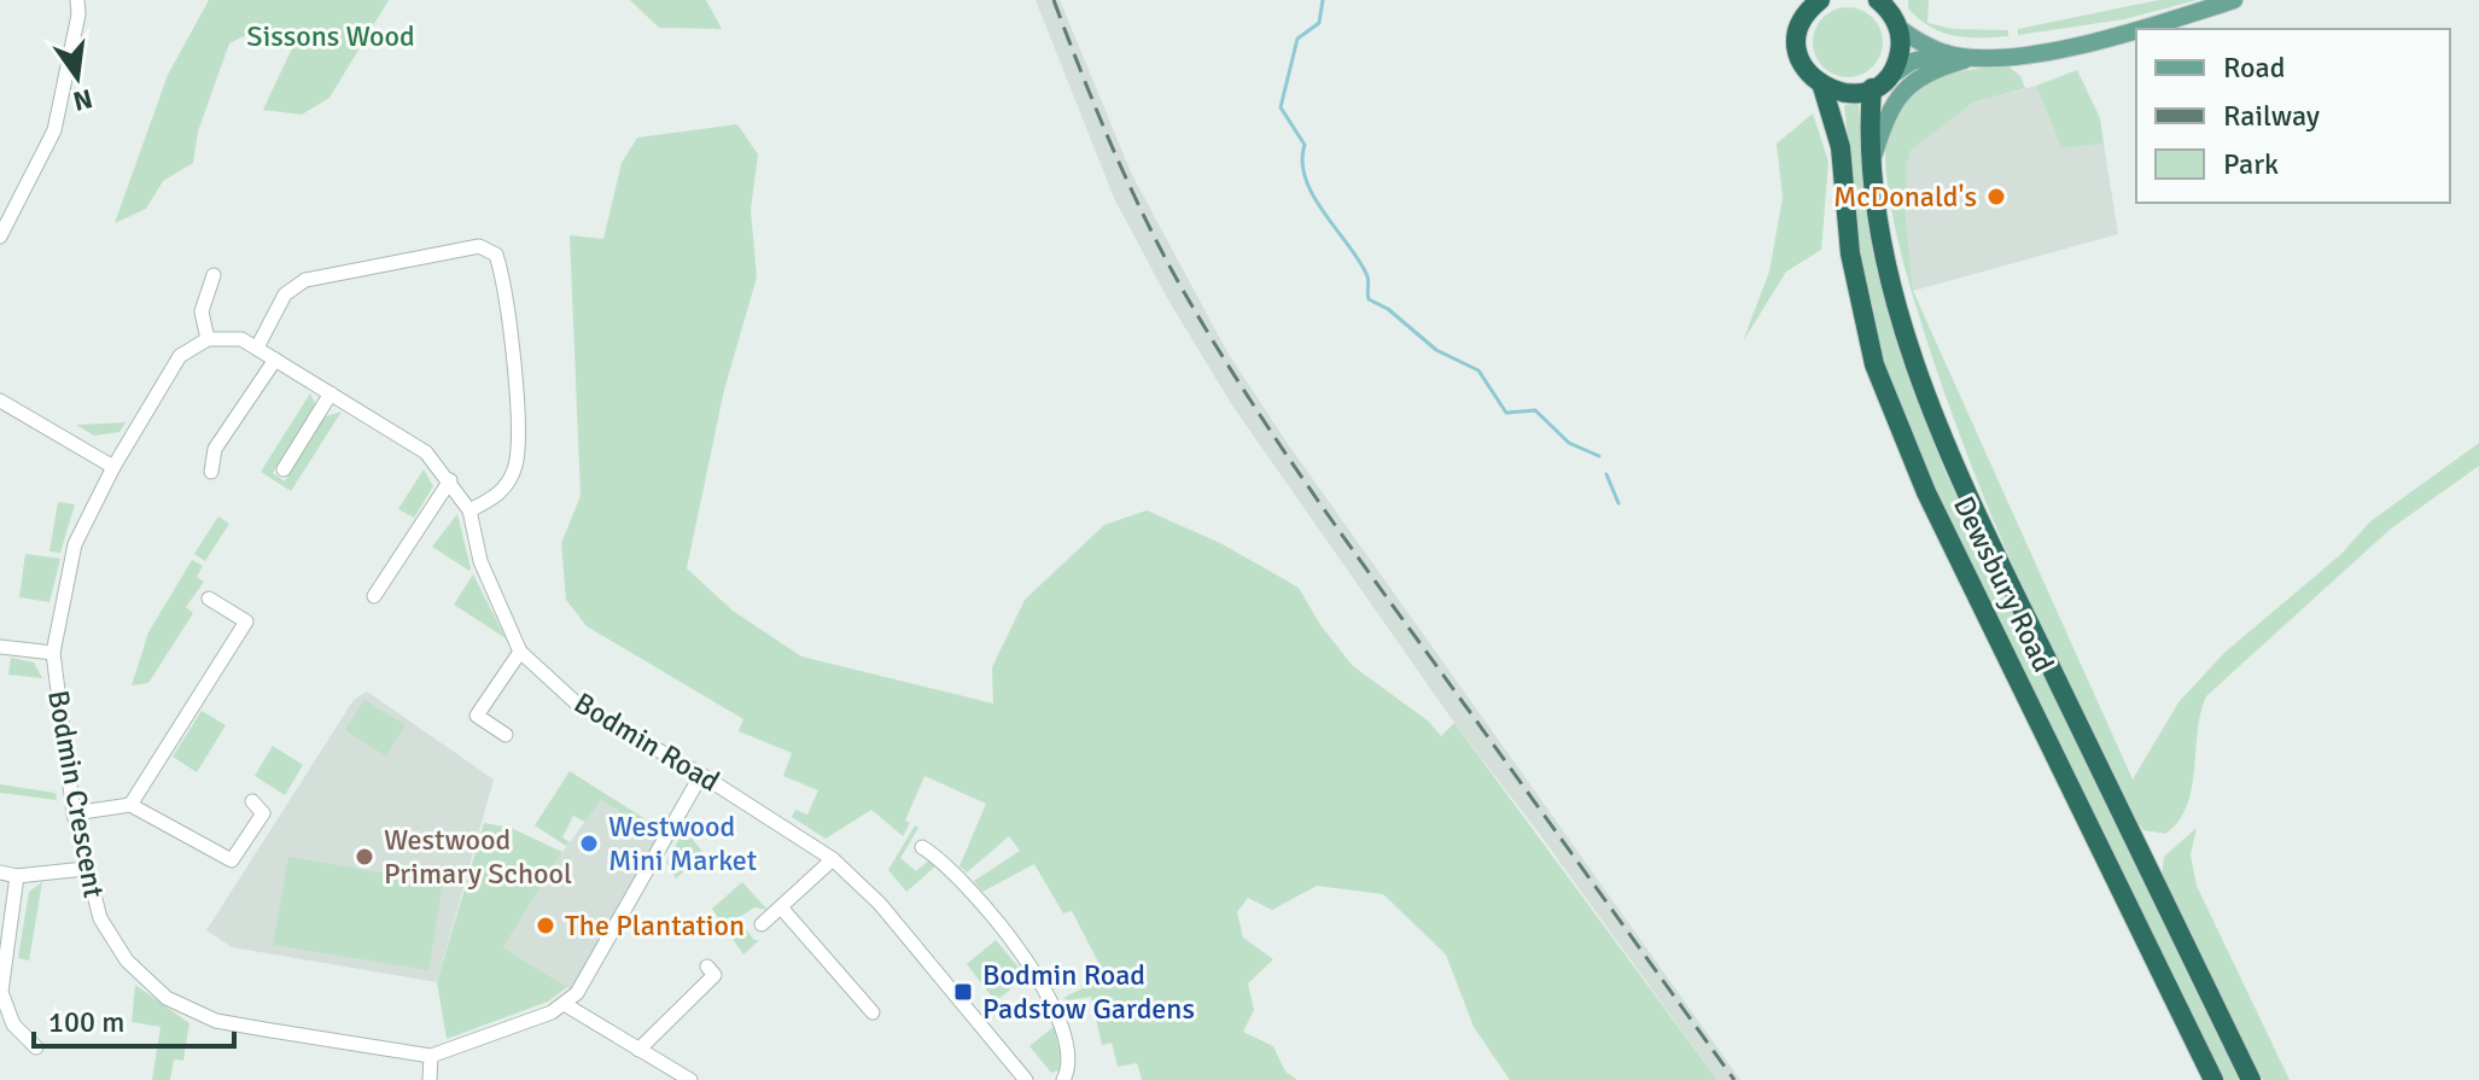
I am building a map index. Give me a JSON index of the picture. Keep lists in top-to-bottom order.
{
  "streets": {
    "highway": ["Dewsbury Road"],
    "street": ["Bodmin Road", "Bodmin Crescent"]
  },
  "crossings": [
    ["Bodmin Road", "Bodmin Crescent"]
  ],
  "parks": ["Sissons Wood"],
  "places": {
    "other": [
      "McDonald's",
      "Westwood Mini Market",
      "Westwood Primary School",
      "The Plantation"
    ],
    "transit": ["Bodmin Road Padstow Gardens"]
  },
  "legend": ["Road", "Railway", "Park"],
  "scale_bar": "100 m",
  "north": "bottom"
}
